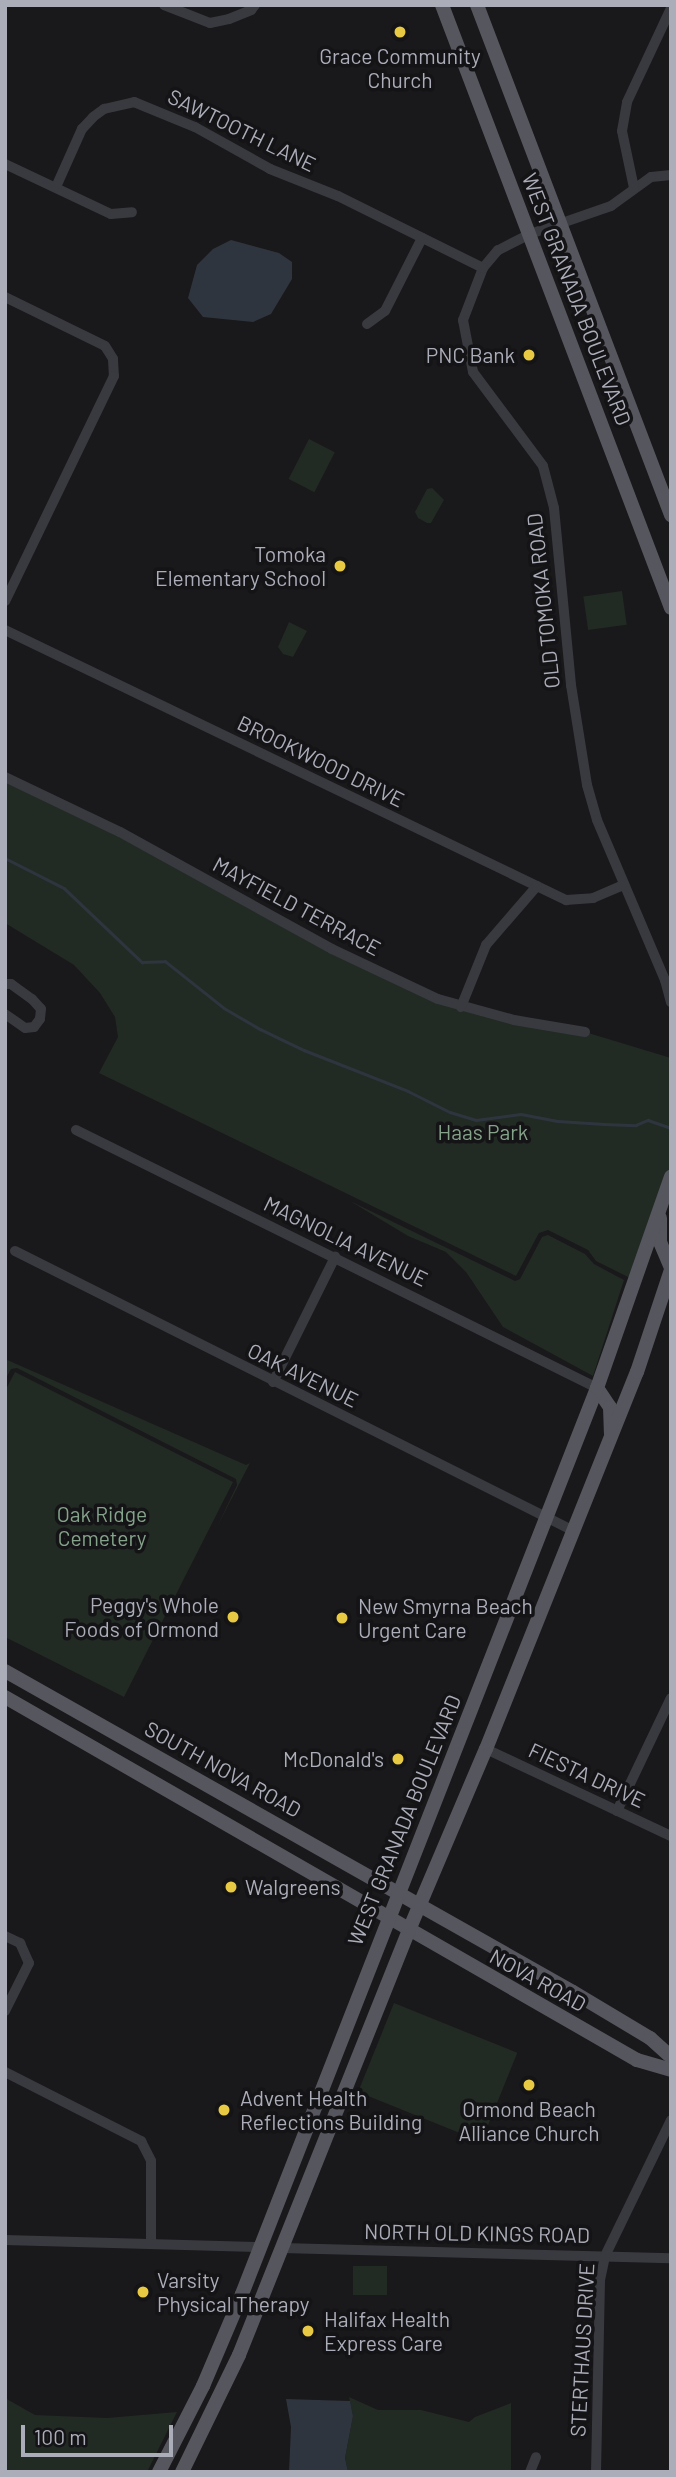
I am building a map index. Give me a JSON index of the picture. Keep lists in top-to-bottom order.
{
  "streets": {
    "main road": ["WEST GRANADA BOULEVARD", "SOUTH NOVA ROAD", "NOVA ROAD"],
    "street": [
      "SAWTOOTH LANE",
      "OLD TOMOKA ROAD",
      "BROOKWOOD DRIVE",
      "MAYFIELD TERRACE",
      "MAGNOLIA AVENUE",
      "OAK AVENUE",
      "FIESTA DRIVE",
      "NORTH OLD KINGS ROAD",
      "STERTHAUS DRIVE"
    ]
  },
  "crossings": [
    ["SAWTOOTH LANE", "OLD TOMOKA ROAD"],
    ["WEST GRANADA BOULEVARD", "OLD TOMOKA ROAD"],
    ["WEST GRANADA BOULEVARD", "MAGNOLIA AVENUE"],
    ["WEST GRANADA BOULEVARD", "OAK AVENUE"],
    ["WEST GRANADA BOULEVARD", "SOUTH NOVA ROAD"],
    ["WEST GRANADA BOULEVARD", "NOVA ROAD"],
    ["OLD TOMOKA ROAD", "BROOKWOOD DRIVE"],
    ["SOUTH NOVA ROAD", "NOVA ROAD"],
    ["NORTH OLD KINGS ROAD", "STERTHAUS DRIVE"]
  ],
  "parks": ["Haas Park", "Oak Ridge Cemetery"],
  "places": [
    "Grace Community Church",
    "PNC Bank",
    "Tomoka Elementary School",
    "Peggy's Whole Foods of Ormond",
    "New Smyrna Beach Urgent Care",
    "McDonald's",
    "Walgreens",
    "Ormond Beach Alliance Church",
    "Advent Health Reflections Building",
    "Varsity Physical Therapy",
    "Halifax Health Express Care"
  ],
  "scale_bar": "100 m"
}
